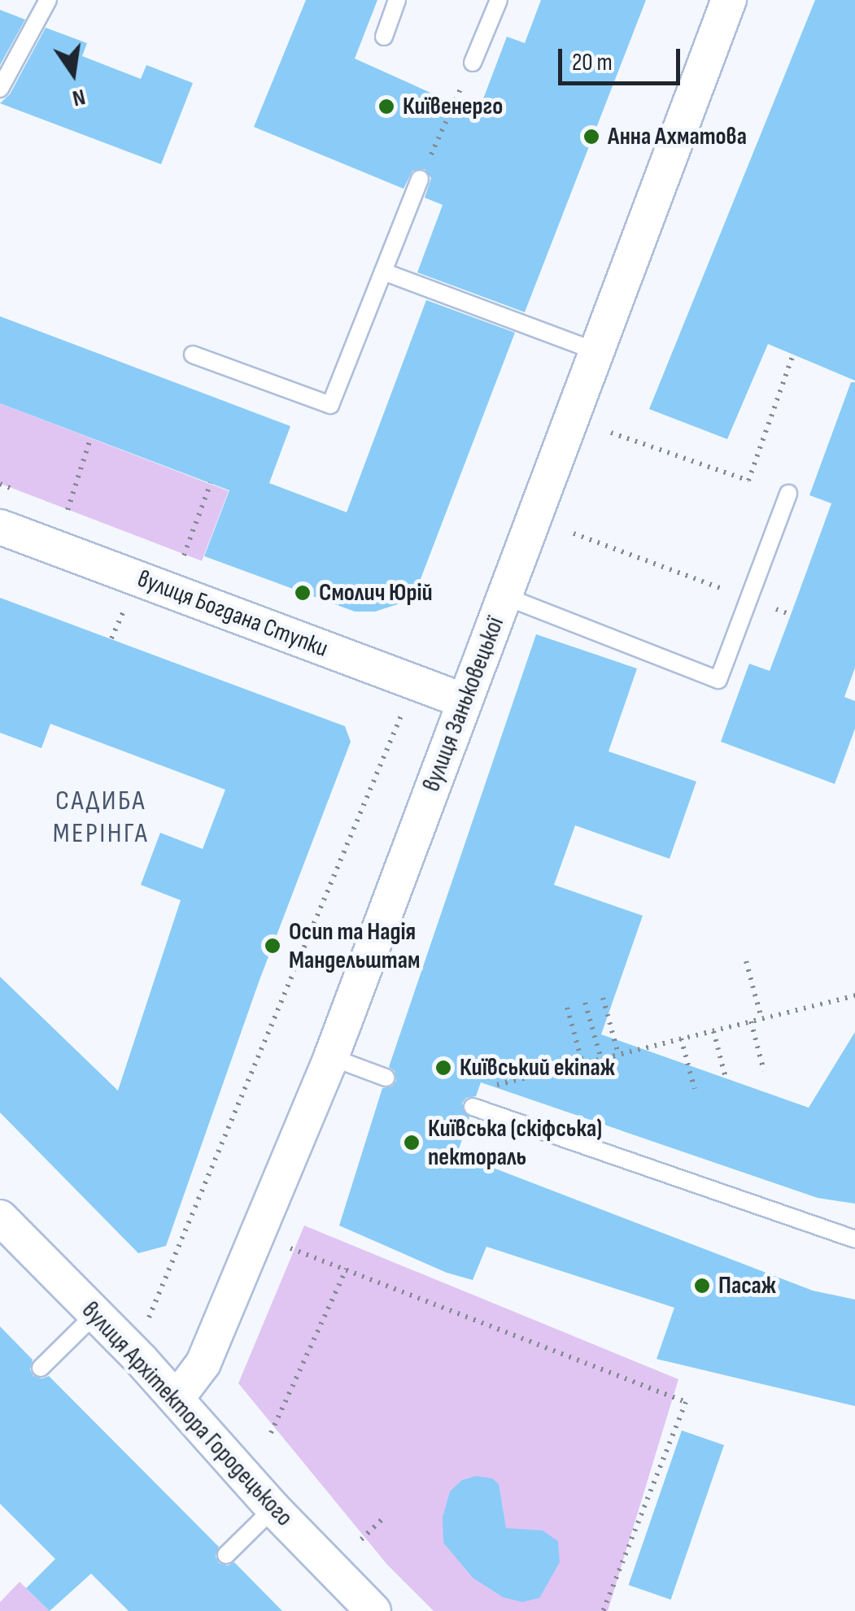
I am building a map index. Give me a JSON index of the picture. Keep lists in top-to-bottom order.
{
  "streets": {
    "street": ["вулиця Богдана Ступки", "вулиця Заньковецької", "вулиця Архітектора Городецького"]
  },
  "crossings": [
    ["вулиця Богдана Ступки", "вулиця Заньковецької"],
    ["вулиця Заньковецької", "вулиця Архітектора Городецького"]
  ],
  "districts": ["САДИБА МЕРІНГА"],
  "places": [
    "Київенерго",
    "Анна Ахматова",
    "Смолич Юрій",
    "Осип та Надія Мандельштам",
    "Київський екіпаж",
    "Київська (скіфська) пектораль",
    "Пасаж"
  ],
  "scale_bar": "20 m",
  "north": "bottom"
}
